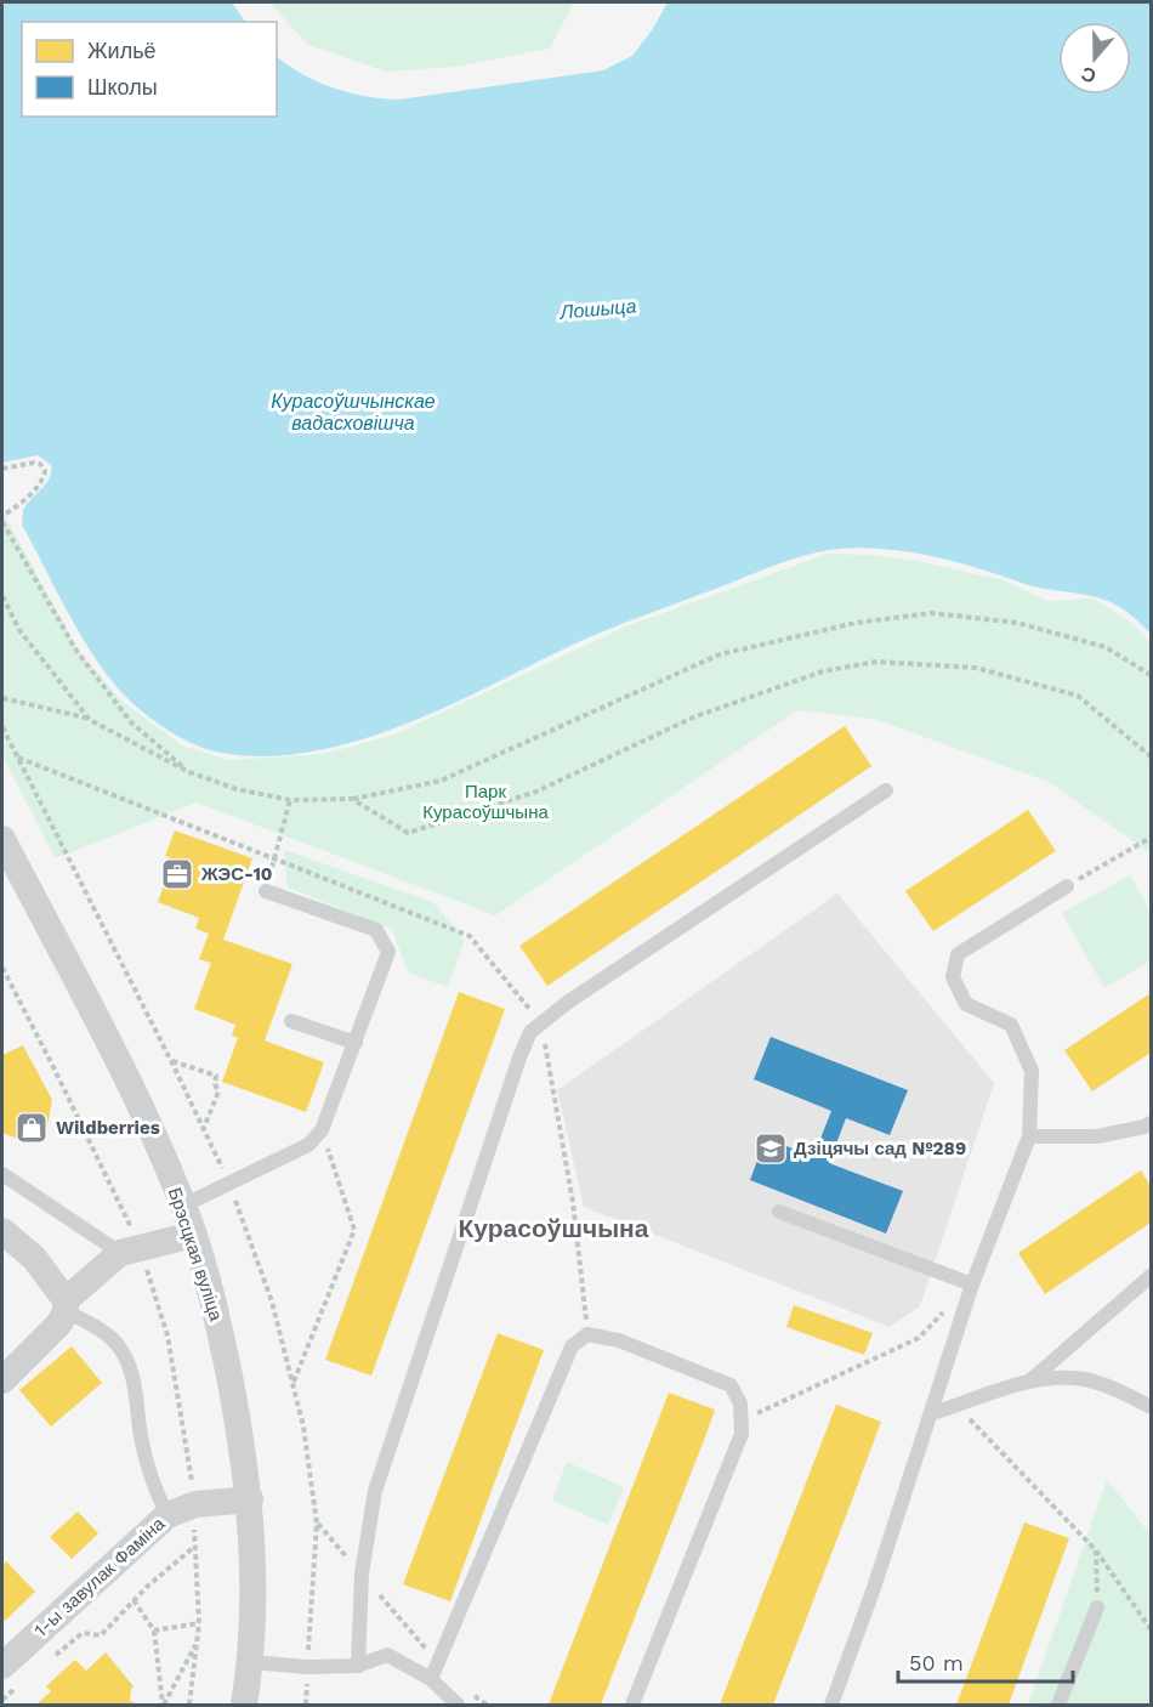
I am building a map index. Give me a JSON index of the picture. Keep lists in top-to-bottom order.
{
  "streets": {
    "street": ["Брэсцкая вуліца", "1-ы завулак Фаміна"]
  },
  "crossings": [
    ["Брэсцкая вуліца", "1-ы завулак Фаміна"]
  ],
  "districts": ["Курасоўшчына"],
  "water": ["Лошыца", "Курасоўшчынскае вадасховішча"],
  "parks": ["Парк Курасоўшчына"],
  "places": {
    "office": ["ЖЭС-10"],
    "shop": ["Wildberries"],
    "school or university": ["Дзіцячы сад №289"]
  },
  "legend": ["Жильё", "Школы"],
  "scale_bar": "50 m",
  "north": "bottom"
}
